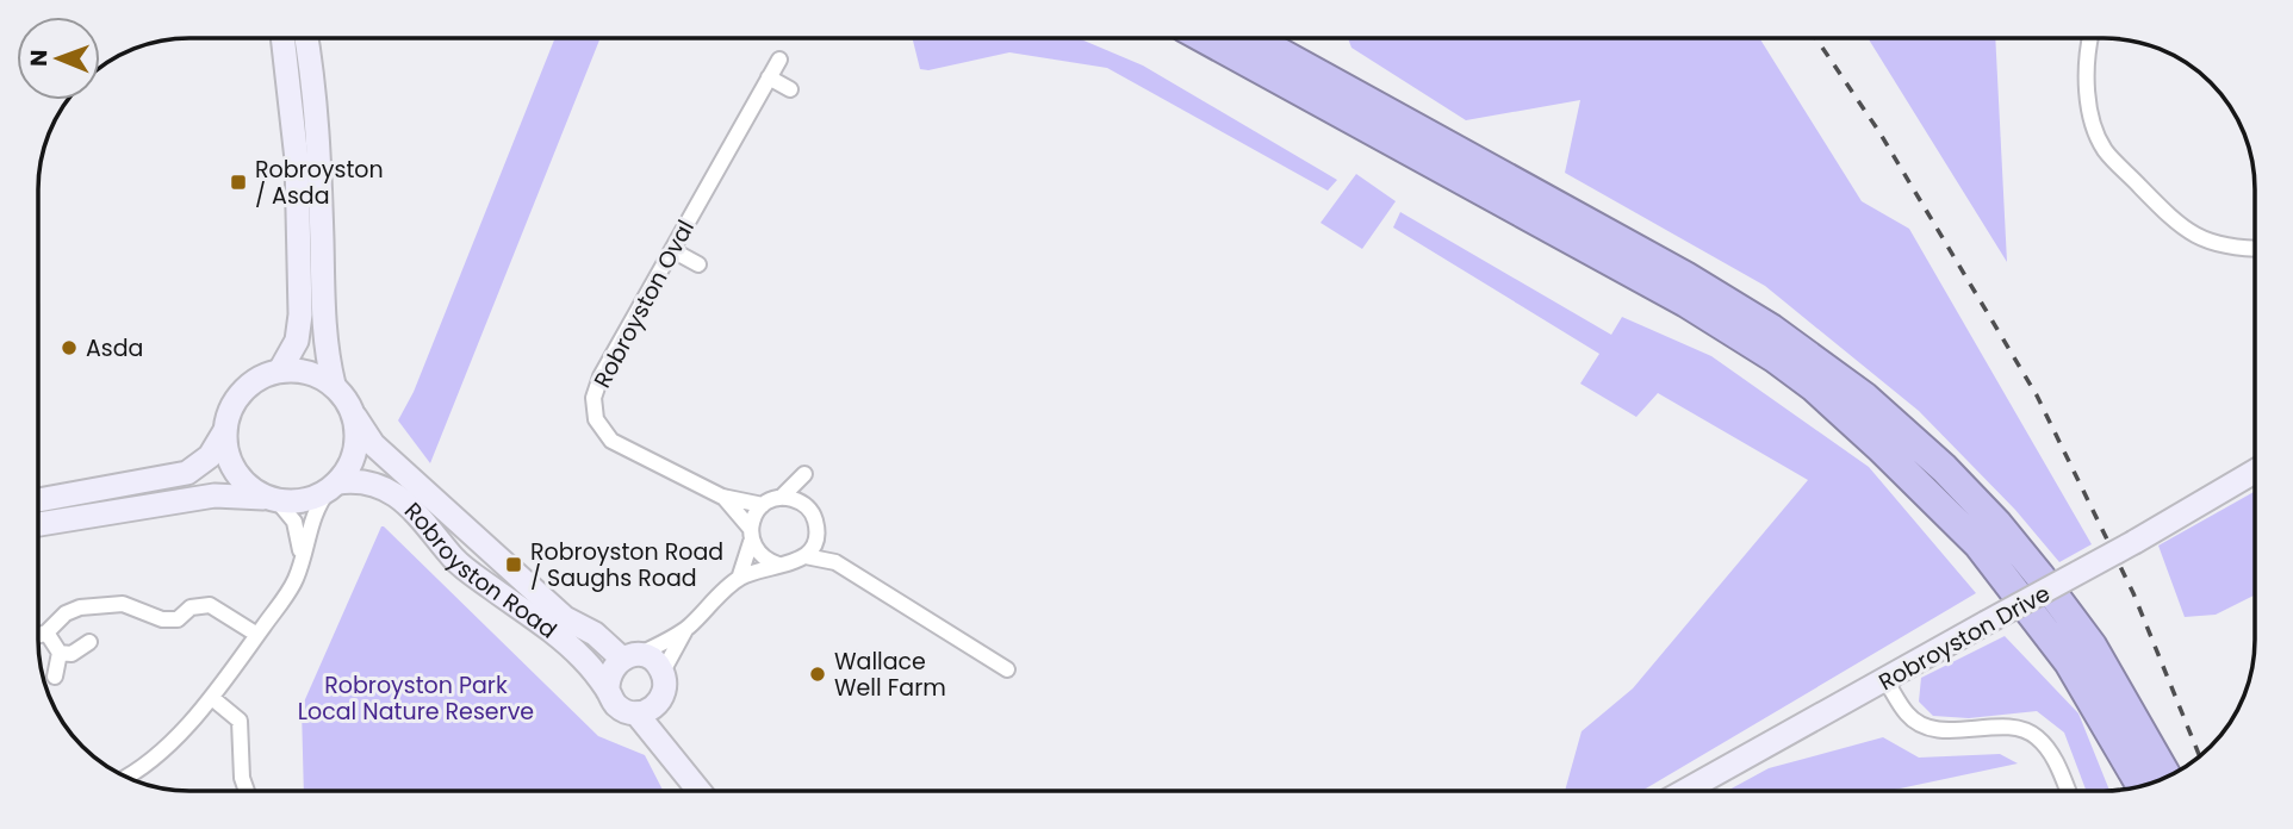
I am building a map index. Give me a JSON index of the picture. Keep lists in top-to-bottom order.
{
  "streets": {
    "main road": ["Robroyston Road", "Robroyston Drive"],
    "street": ["Robroyston Oval"]
  },
  "parks": ["Robroyston Park Local Nature Reserve"],
  "places": {
    "transit": ["Robroyston / Asda", "Robroyston Road / Saughs Road"],
    "other": ["Asda", "Wallace Well Farm"]
  },
  "north": "left"
}
